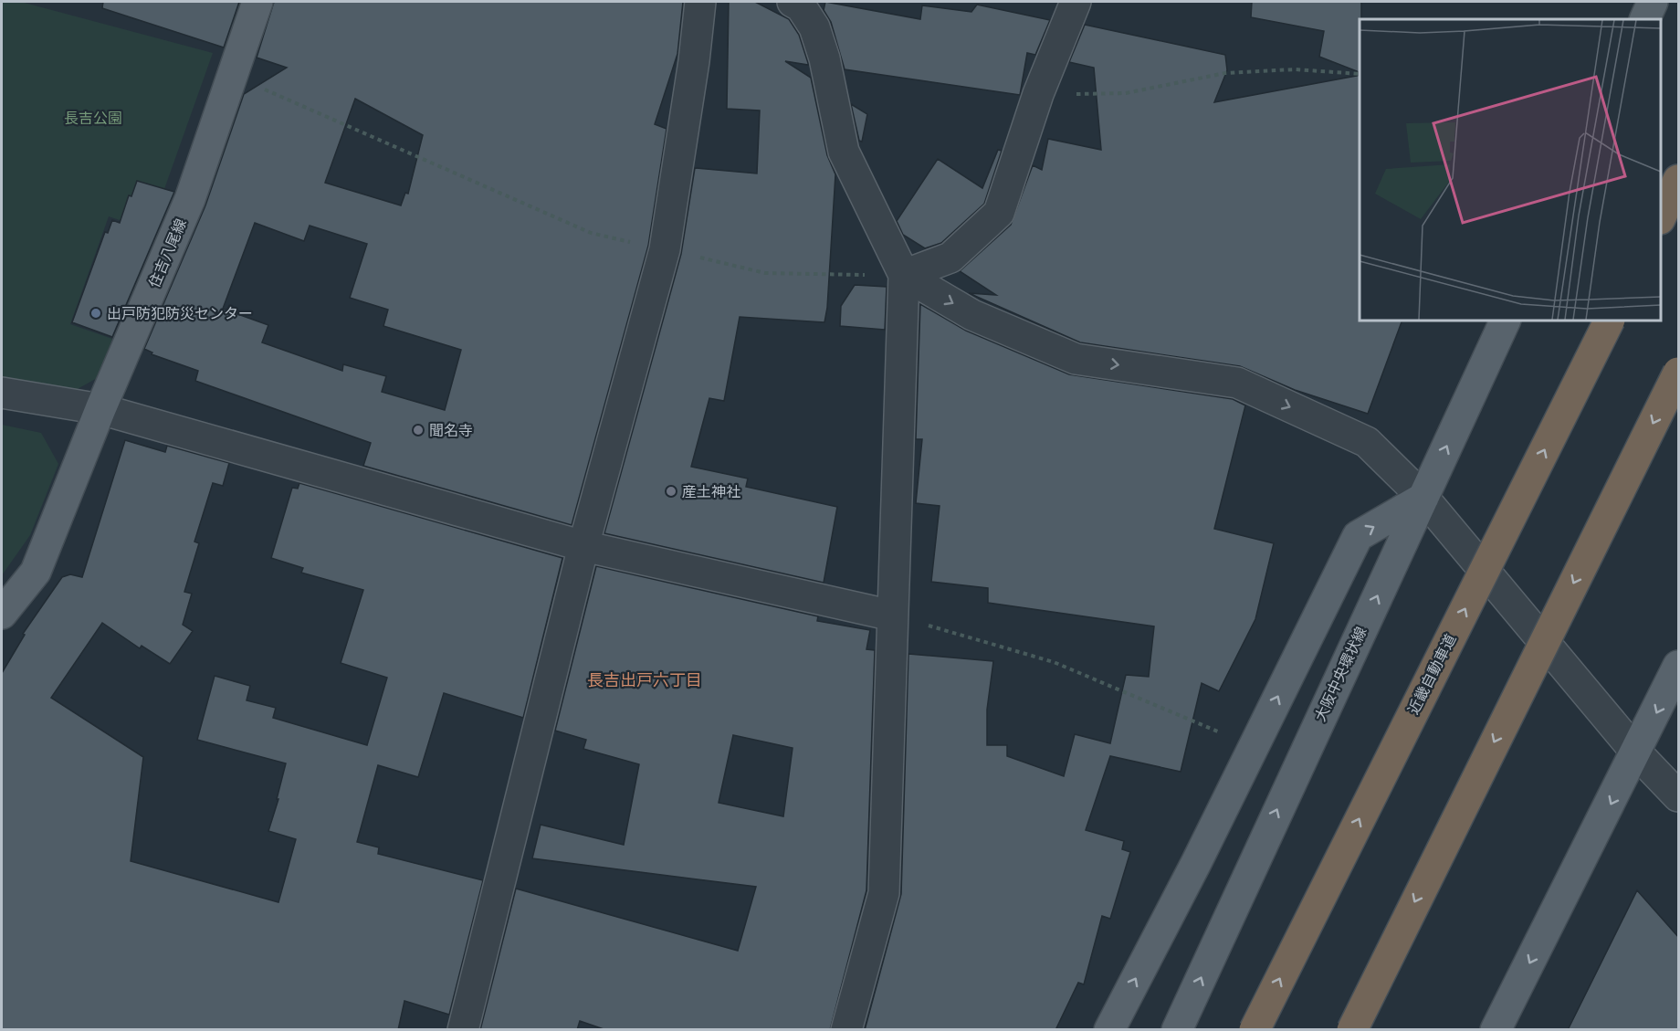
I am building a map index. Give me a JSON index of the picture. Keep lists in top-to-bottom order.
{
  "streets": {
    "highway": ["近畿自動車道"],
    "main road": ["住吉八尾線", "大阪中央環状線"]
  },
  "districts": ["長吉出戸六丁目"],
  "parks": ["長吉公園"],
  "places": ["出戸防犯防災センター", "聞名寺", "産土神社"]
}
